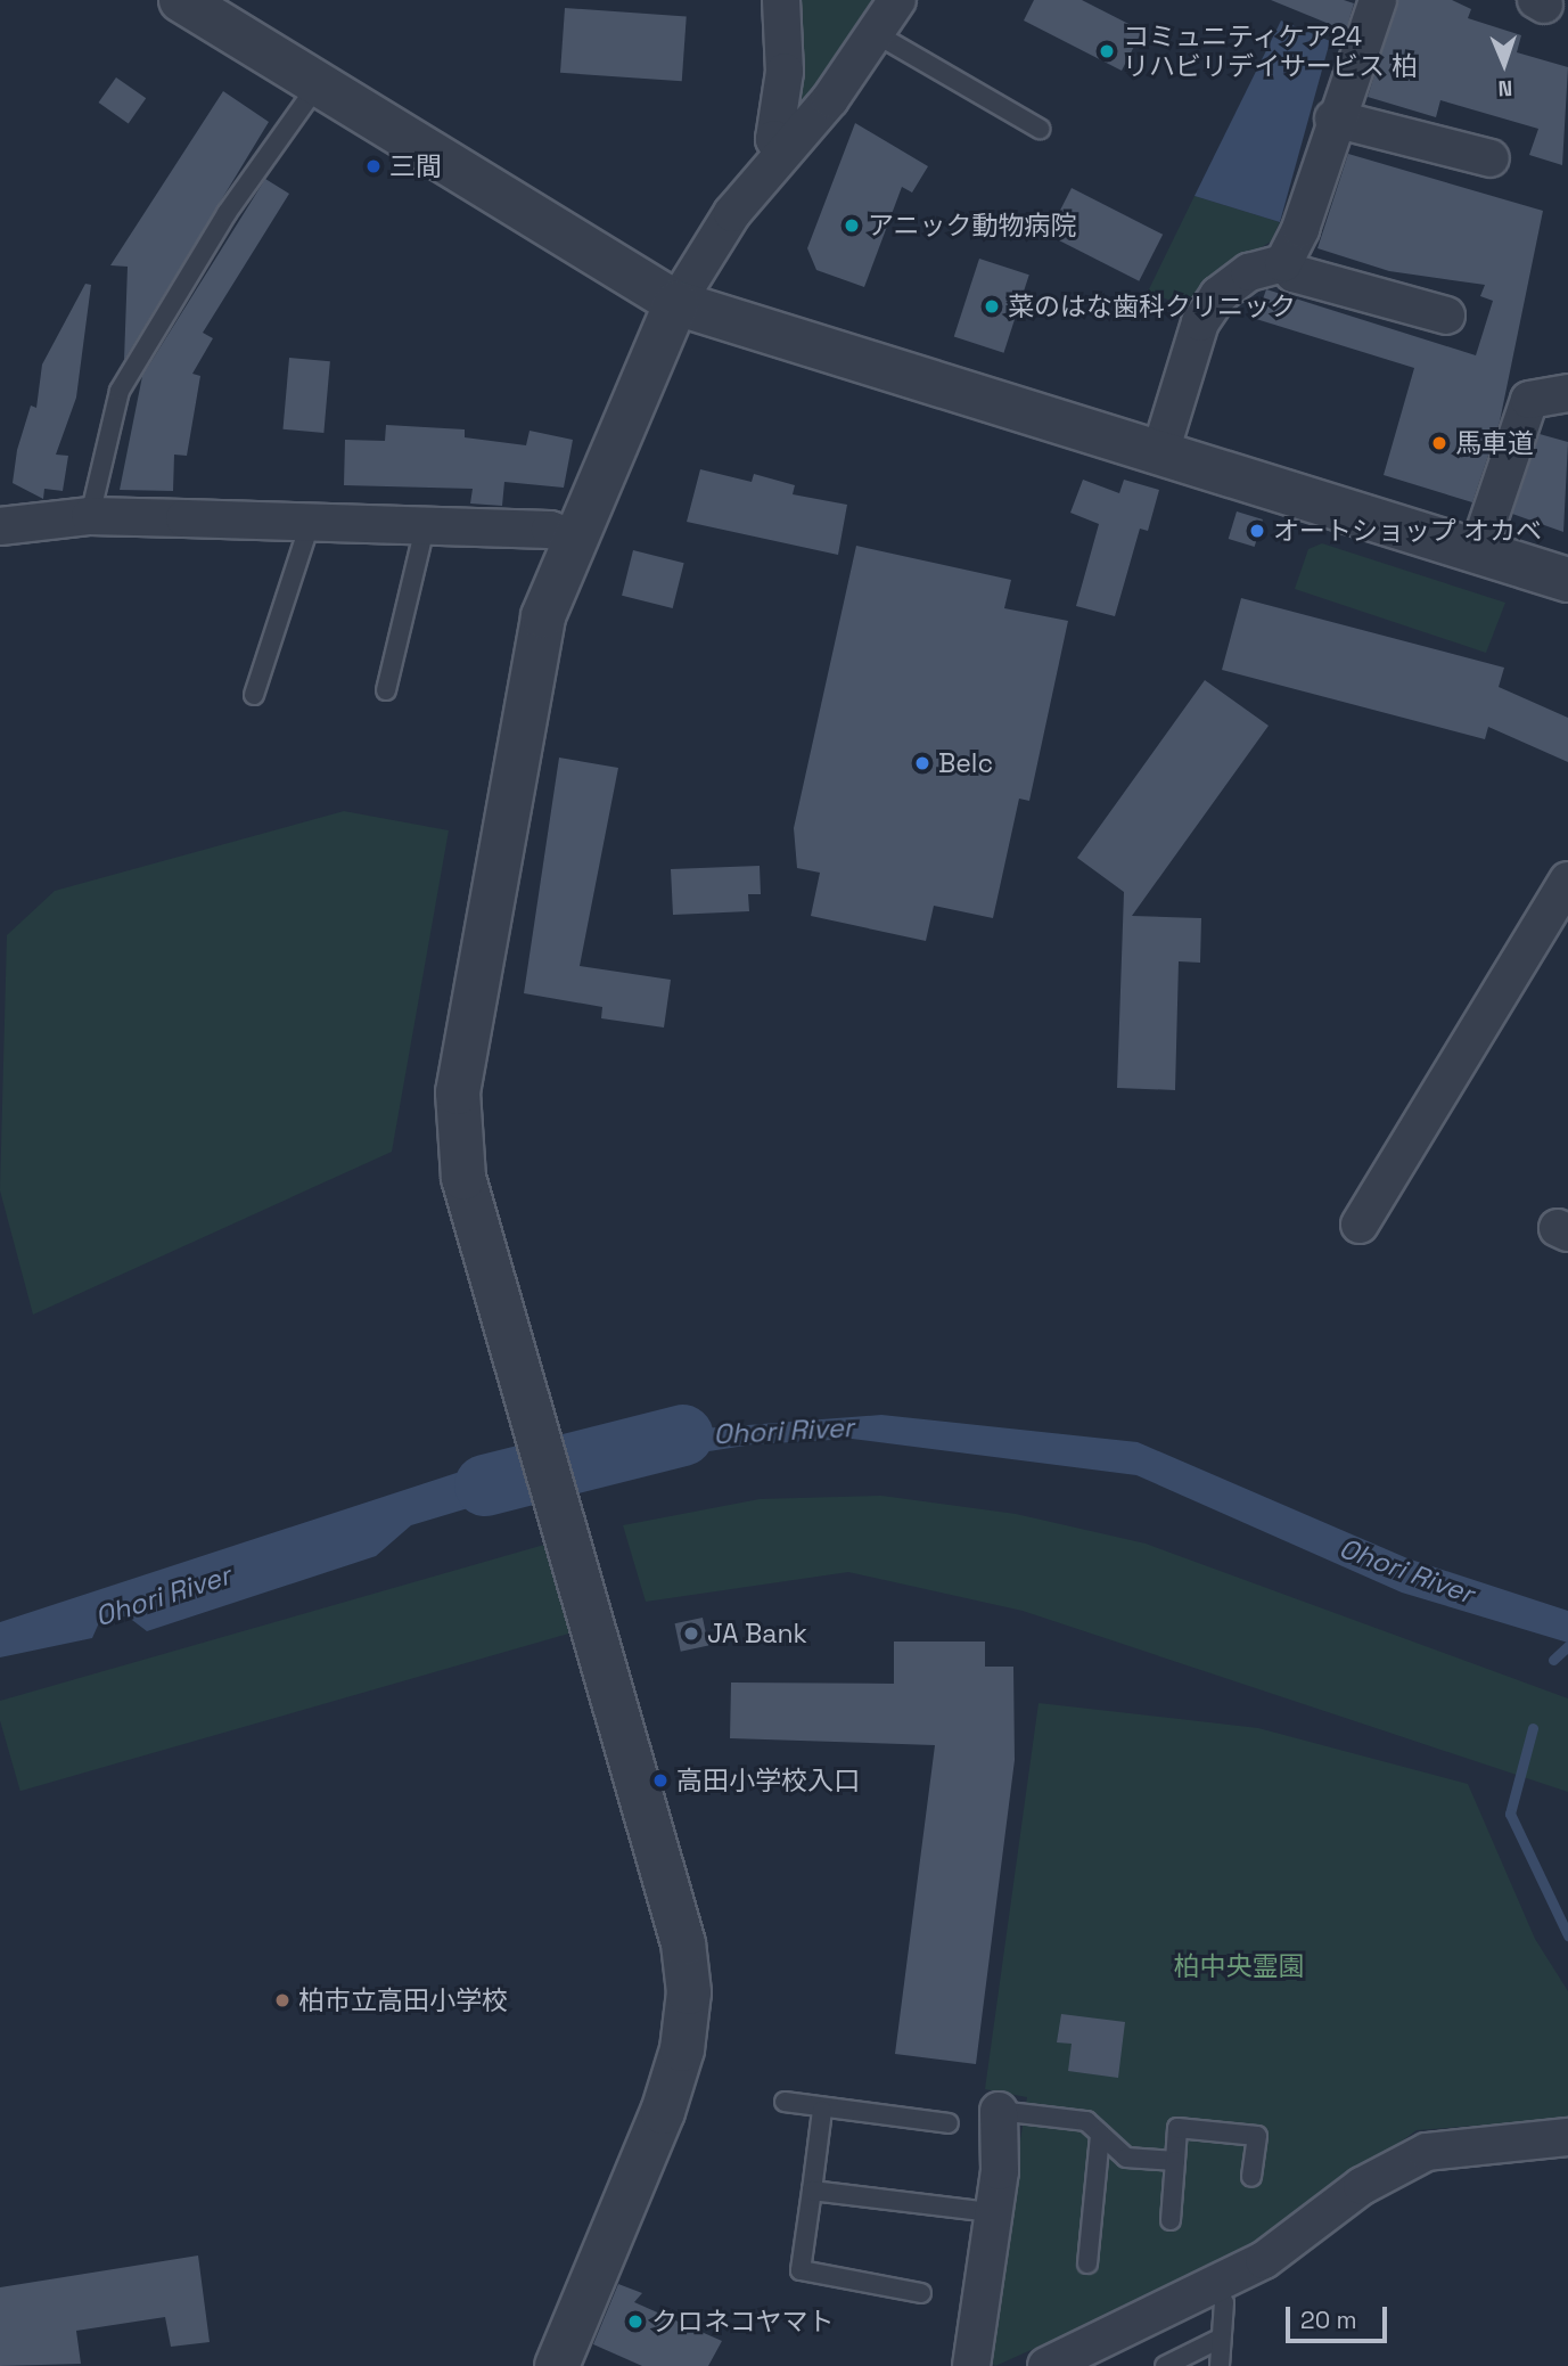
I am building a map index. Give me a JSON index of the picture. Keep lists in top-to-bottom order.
{
  "water": ["Ohori River"],
  "parks": ["柏中央霊園"],
  "places": [
    "コミュニティケア24 リハビリデイサービス 柏",
    "三間",
    "アニック動物病院",
    "菜のはな歯科クリニック",
    "馬車道",
    "オートショップ オカベ",
    "Belc",
    "JA Bank",
    "高田小学校入口",
    "柏市立高田小学校",
    "クロネコヤマト"
  ],
  "scale_bar": "20 m",
  "north": "bottom"
}
